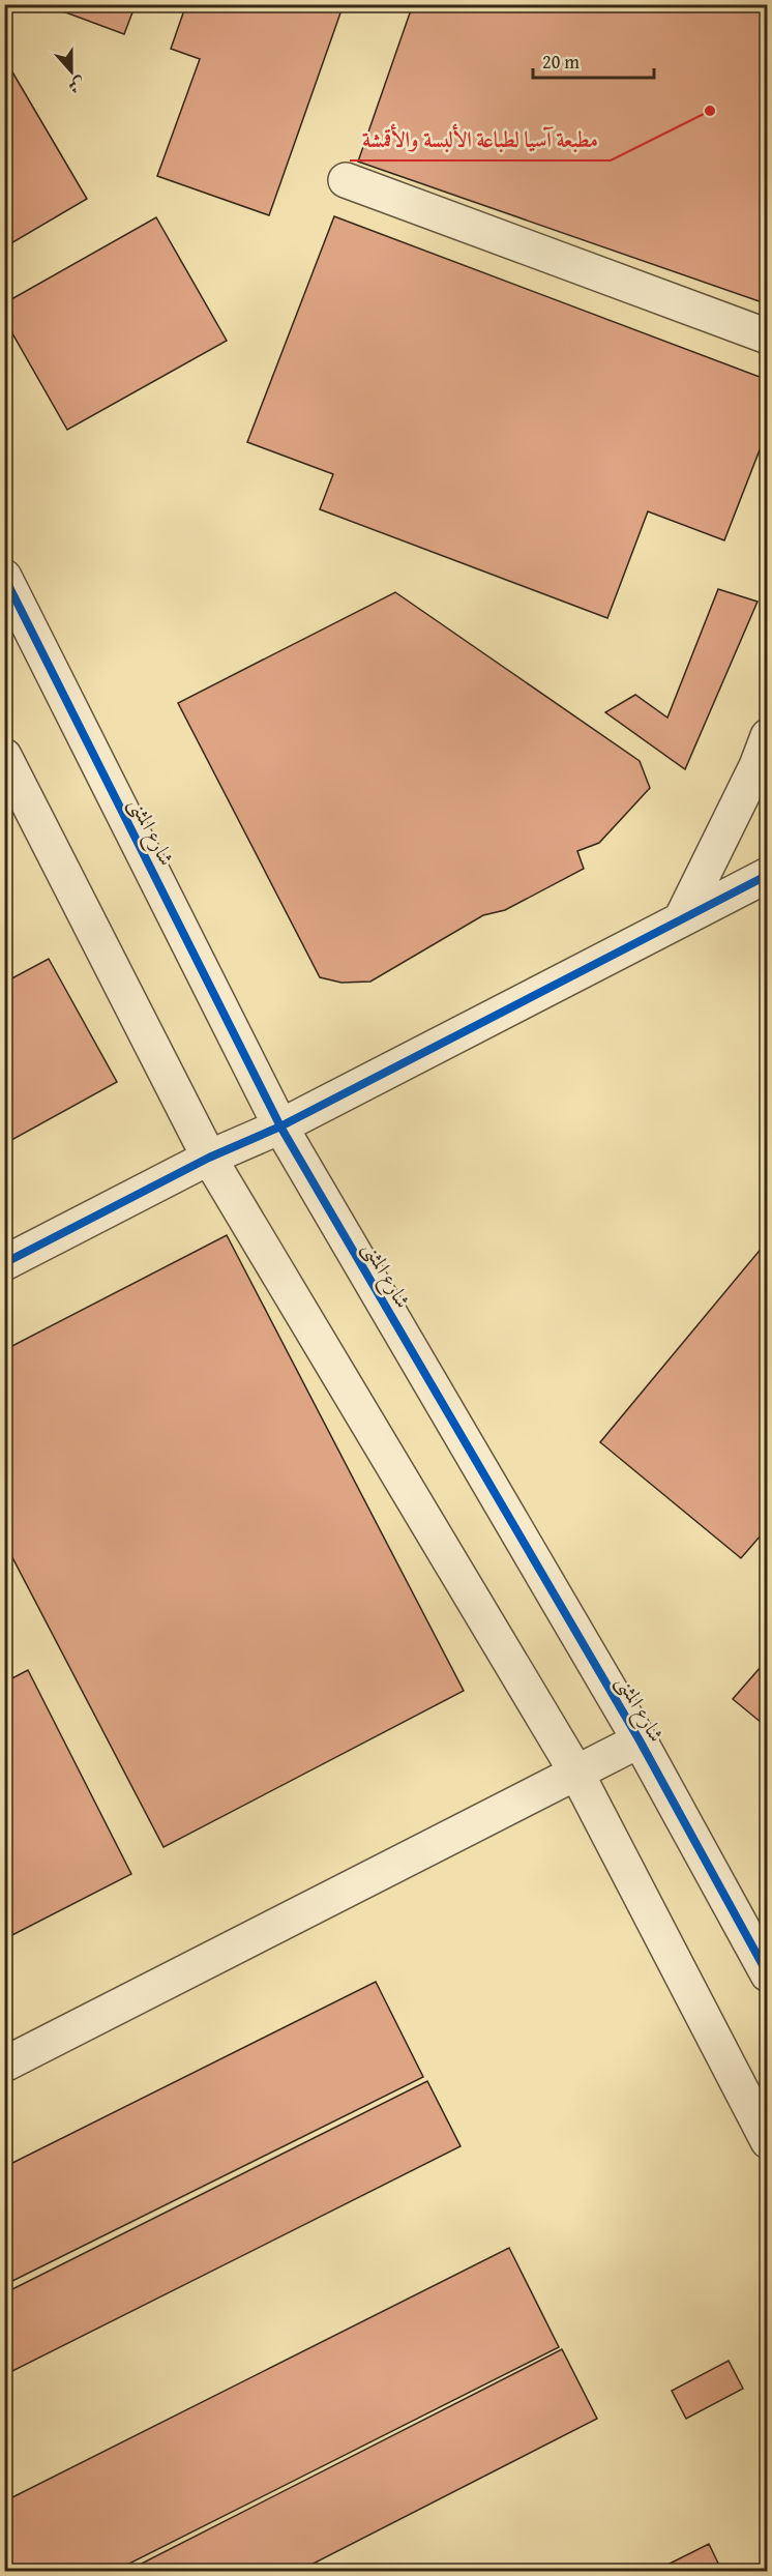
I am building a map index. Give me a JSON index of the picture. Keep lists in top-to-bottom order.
{
  "streets": {
    "street": ["شارع المثنى"]
  },
  "places": ["مطبعة آسيا لطباعة الألبسة والأقمشة"],
  "scale_bar": "20 m",
  "north": "bottom"
}
